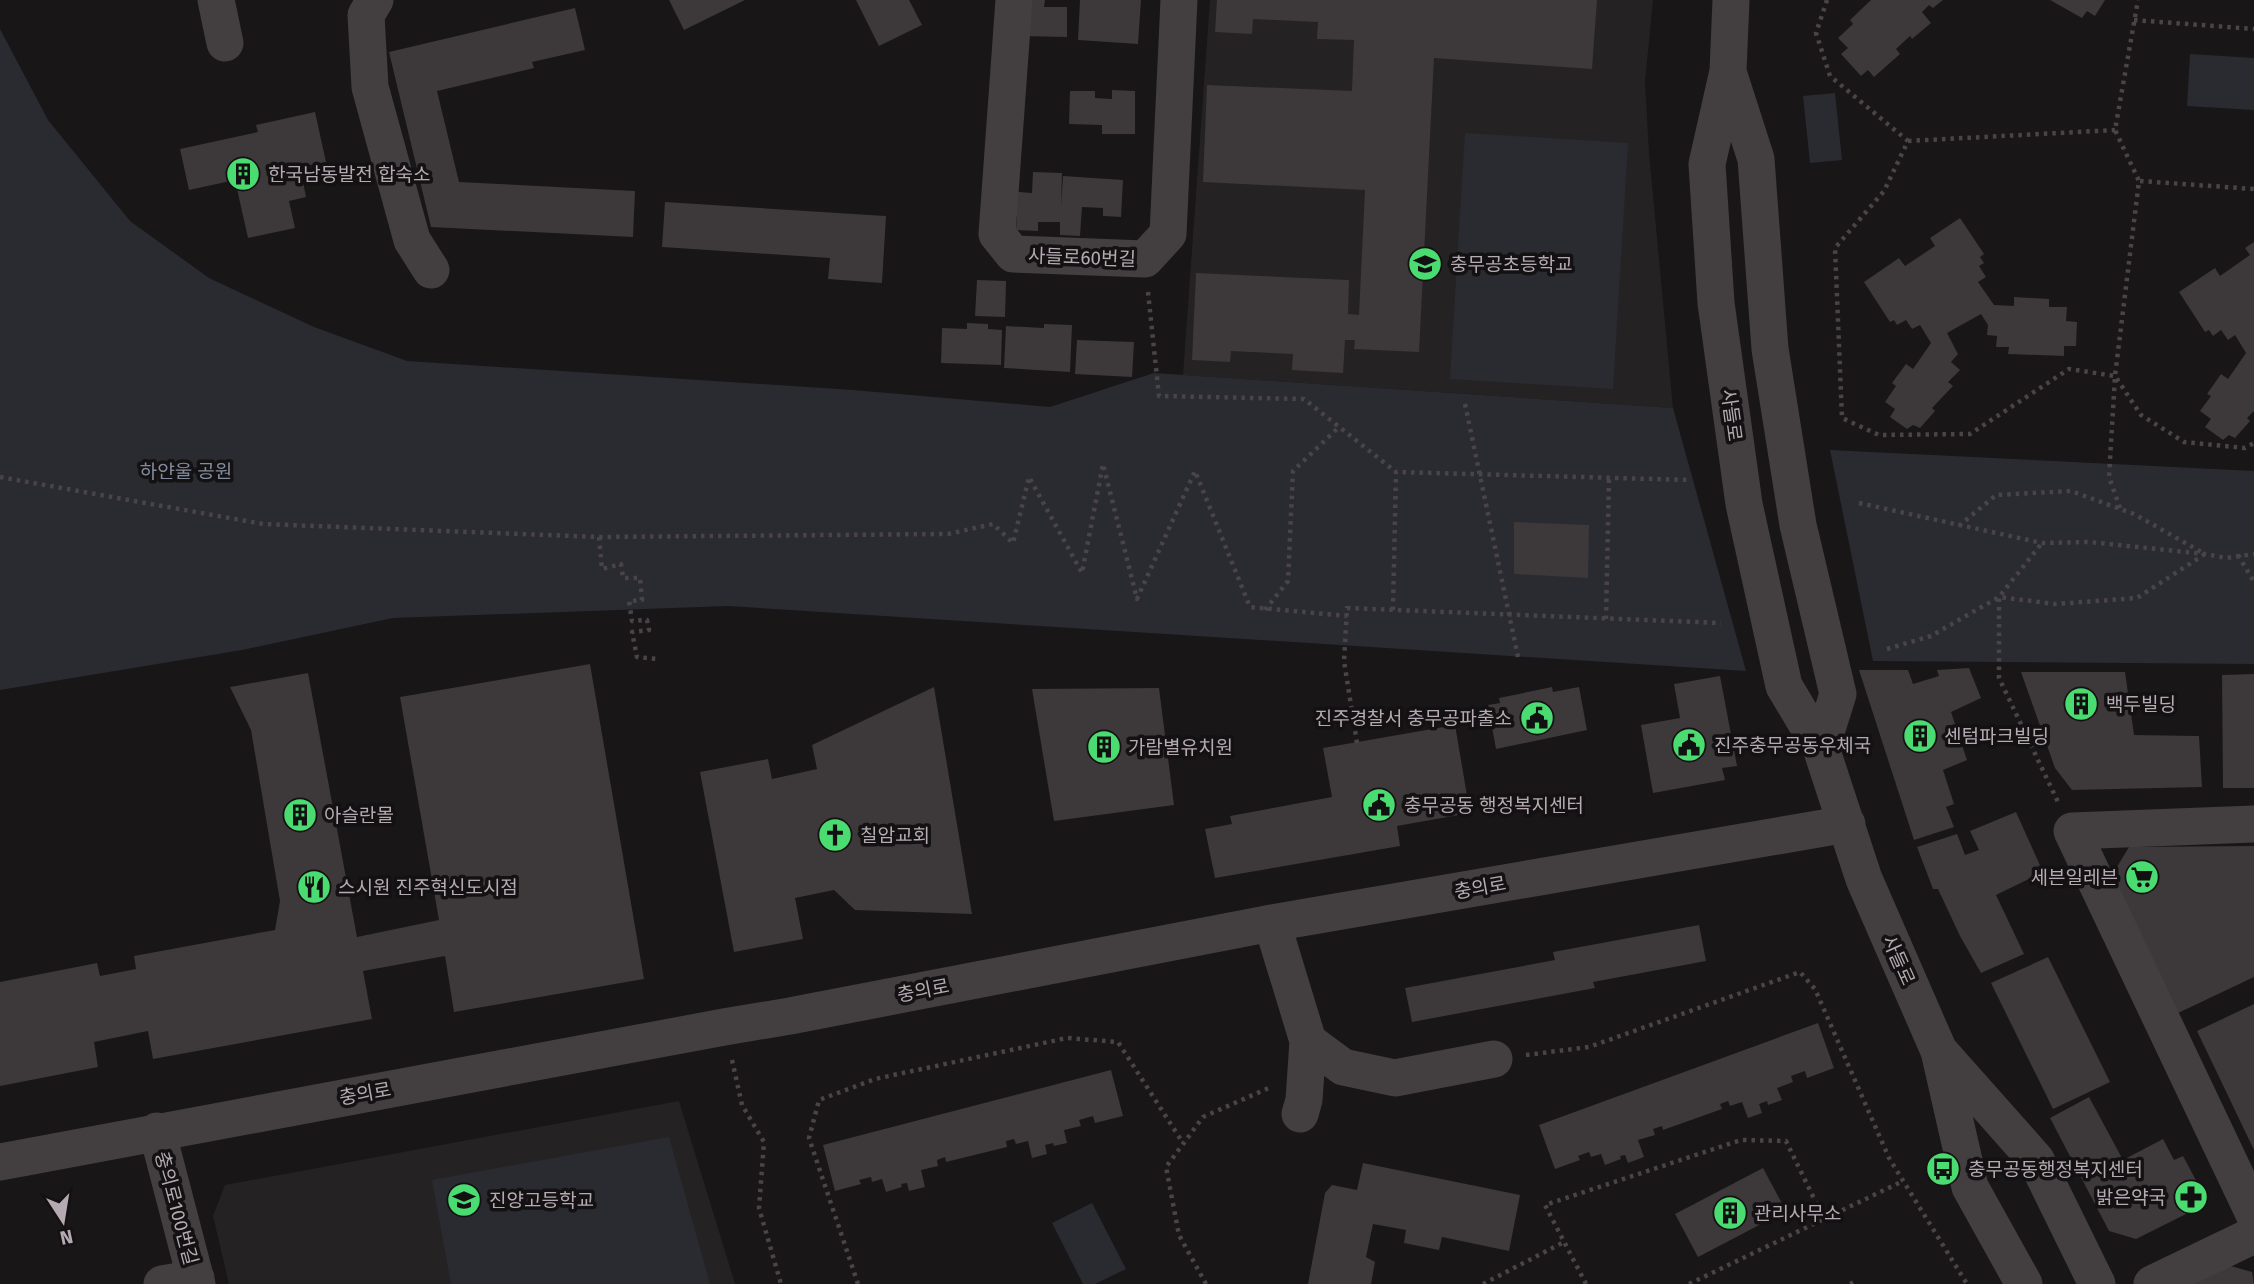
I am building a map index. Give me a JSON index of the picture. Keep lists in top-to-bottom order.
{
  "streets": {
    "street": [
      "사들로60번길",
      "사들로",
      "충의로",
      "충의로100번길"
    ]
  },
  "crossings": [
    ["사들로", "충의로"],
    ["충의로", "충의로100번길"]
  ],
  "parks": ["하얀울 공원"],
  "places": {
    "building": [
      "한국남동발전 합숙소",
      "백두빌딩",
      "센텀파크빌딩",
      "가람별유치원",
      "아슬란몰",
      "관리사무소"
    ],
    "school or university": ["충무공초등학교", "진양고등학교"],
    "public building": ["진주경찰서 충무공파출소", "진주충무공동우체국", "충무공동 행정복지센터"],
    "church": ["칠암교회"],
    "supermarket": ["세븐일레븐"],
    "restaurant": ["스시원 진주혁신도시점"],
    "bus stop": ["충무공동행정복지센터"],
    "pharmacy": ["밝은약국"]
  },
  "north": "bottom"
}
